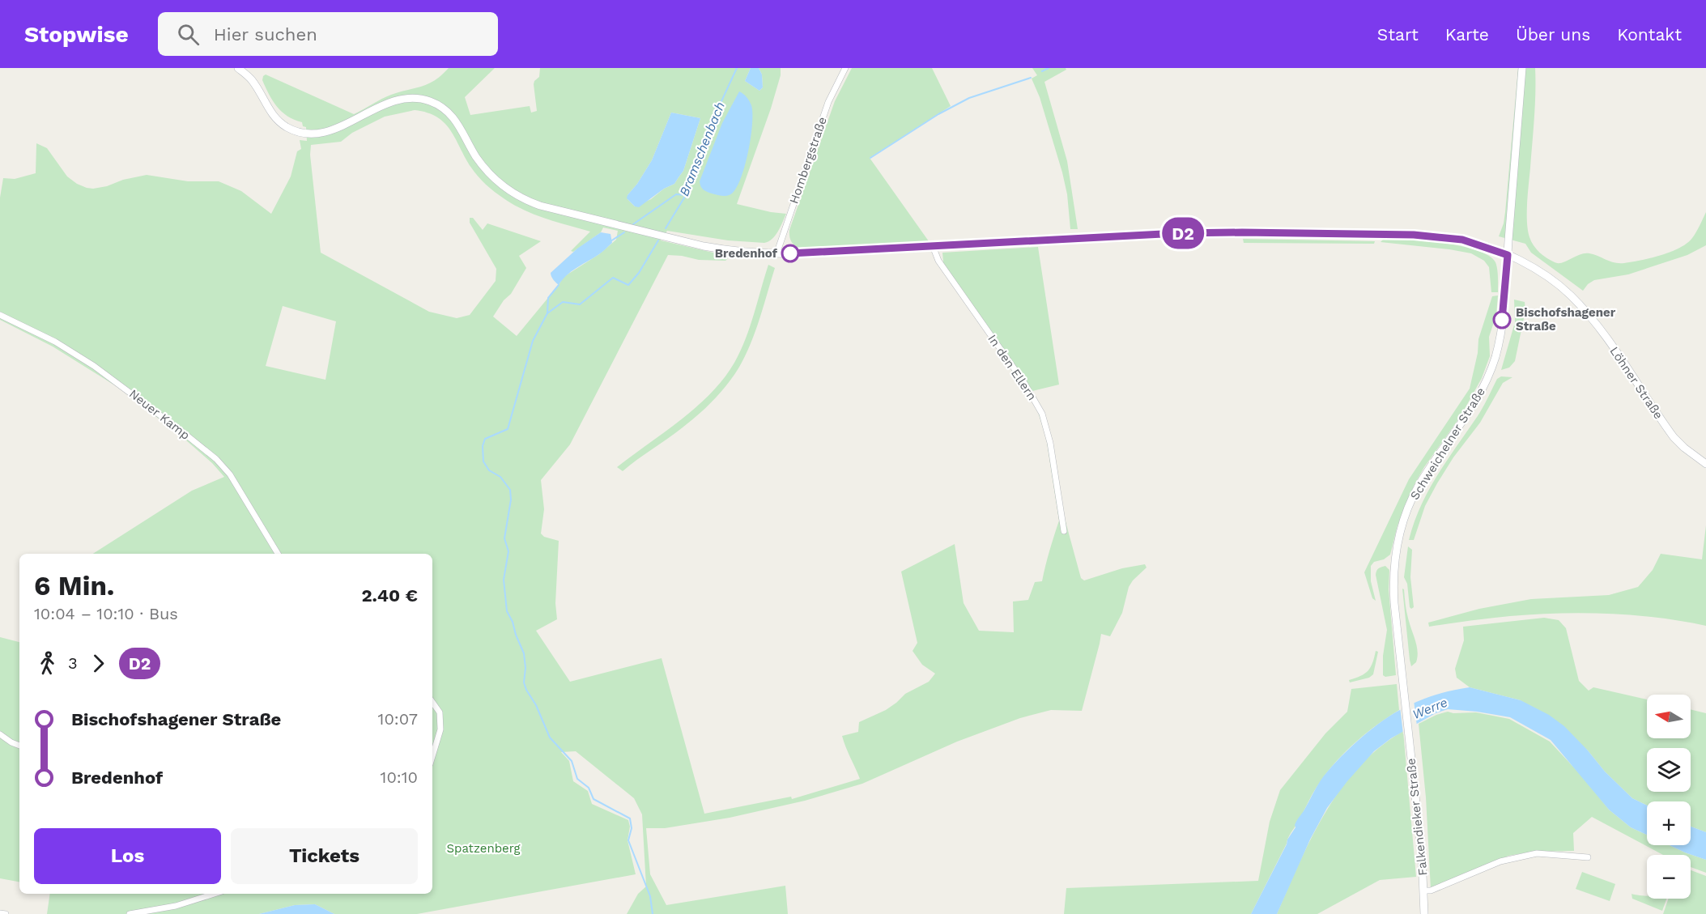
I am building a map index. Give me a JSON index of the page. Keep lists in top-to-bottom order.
{
  "streets": {
    "main road": ["Löhner Straße", "Schweichelner Straße", "Falkendieker Straße"],
    "street": ["Hombergstraße", "In den Ellern", "Neuer Kamp"]
  },
  "crossings": [
    ["Hombergstraße", "Löhner Straße"],
    ["In den Ellern", "Löhner Straße"],
    ["Löhner Straße", "Schweichelner Straße"],
    ["Schweichelner Straße", "Falkendieker Straße"]
  ],
  "water": ["Bramschenbach", "Werre"],
  "parks": ["Spatzenberg"],
  "places": ["Bredenhof", "Bischofshagener Straße"],
  "lines": ["bus line D2"],
  "north": "left",
  "page": {
    "header": "Stopwise",
    "search": "Hier suchen",
    "nav": [
      "Start",
      "Karte",
      "Über uns",
      "Kontakt"
    ],
    "on_map": "D2",
    "heading": ["6 Min.", "10:04 – 10:10 · Bus", "2.40 €"],
    "legs": ["3", "D2"],
    "list": [
      {
        "name": "Bischofshagener Straße",
        "value": "10:07"
      },
      {
        "name": "Bredenhof",
        "value": "10:10"
      }
    ],
    "map_buttons": ["+", "−"],
    "buttons": ["Los", "Tickets"]
  }
}
